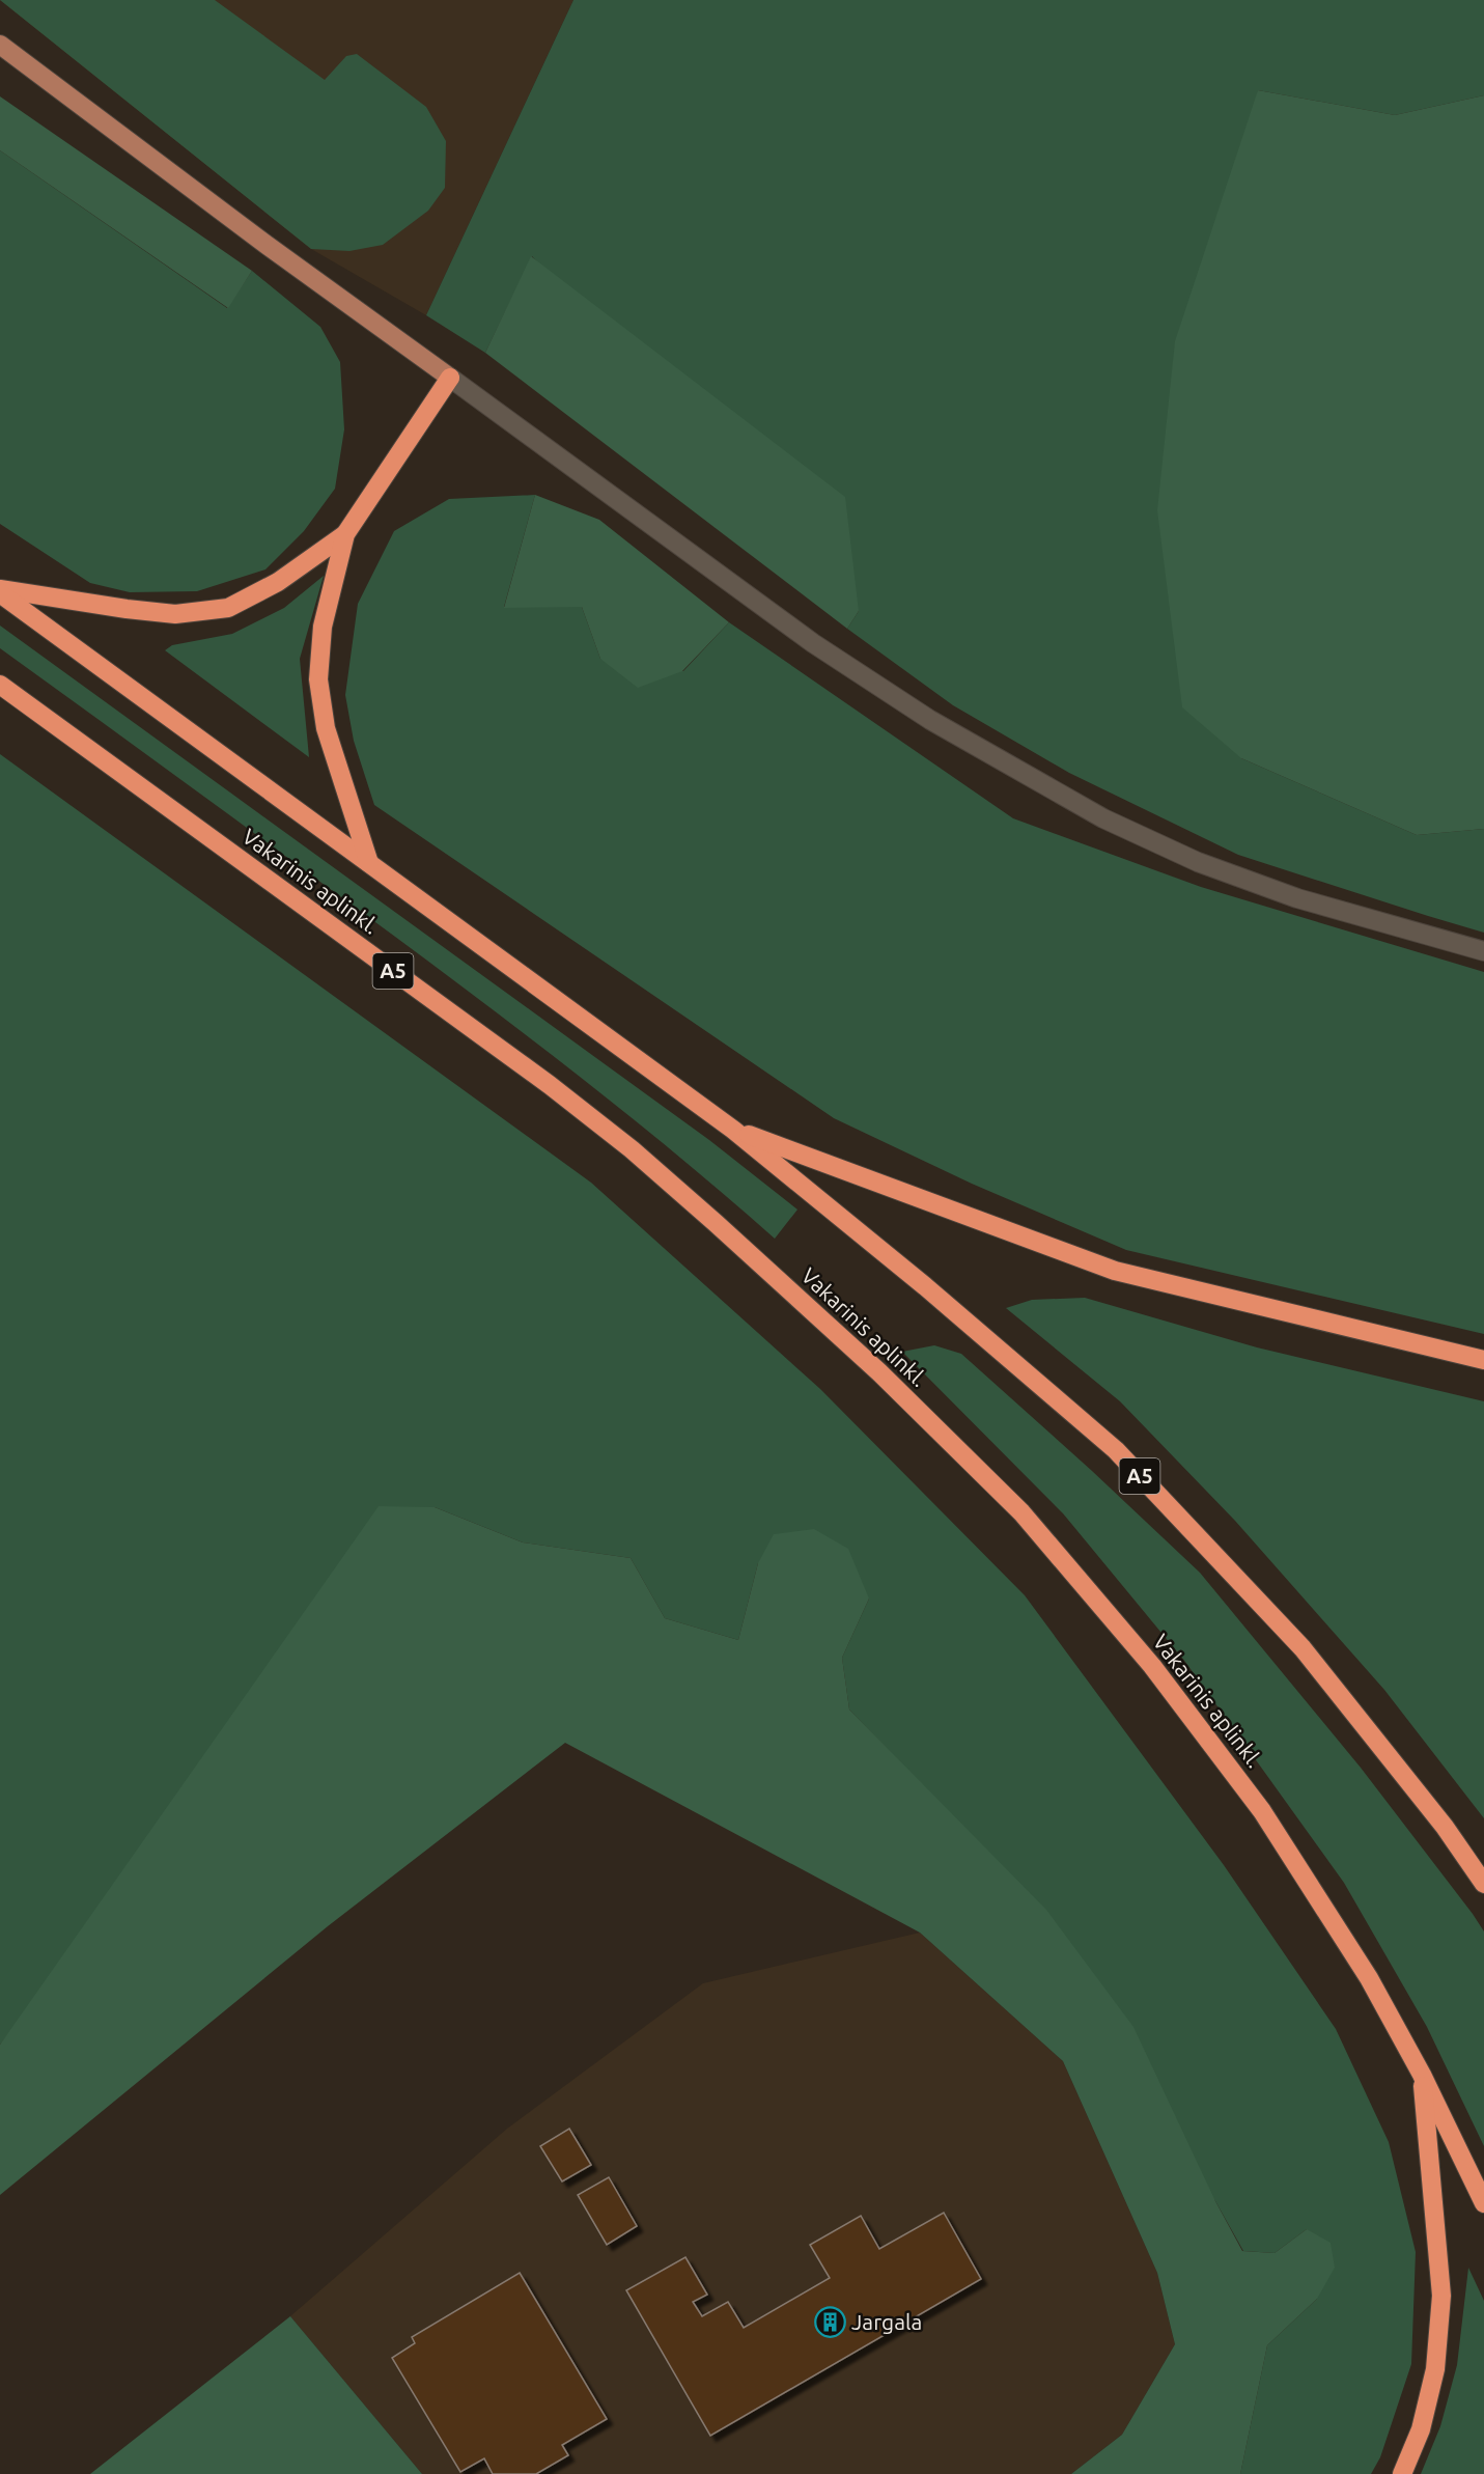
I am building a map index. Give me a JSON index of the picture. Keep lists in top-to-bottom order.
{
  "streets": {
    "highway": ["Vakarinis aplinkl.", "A5"]
  },
  "places": {
    "building": ["Jargala"]
  }
}
